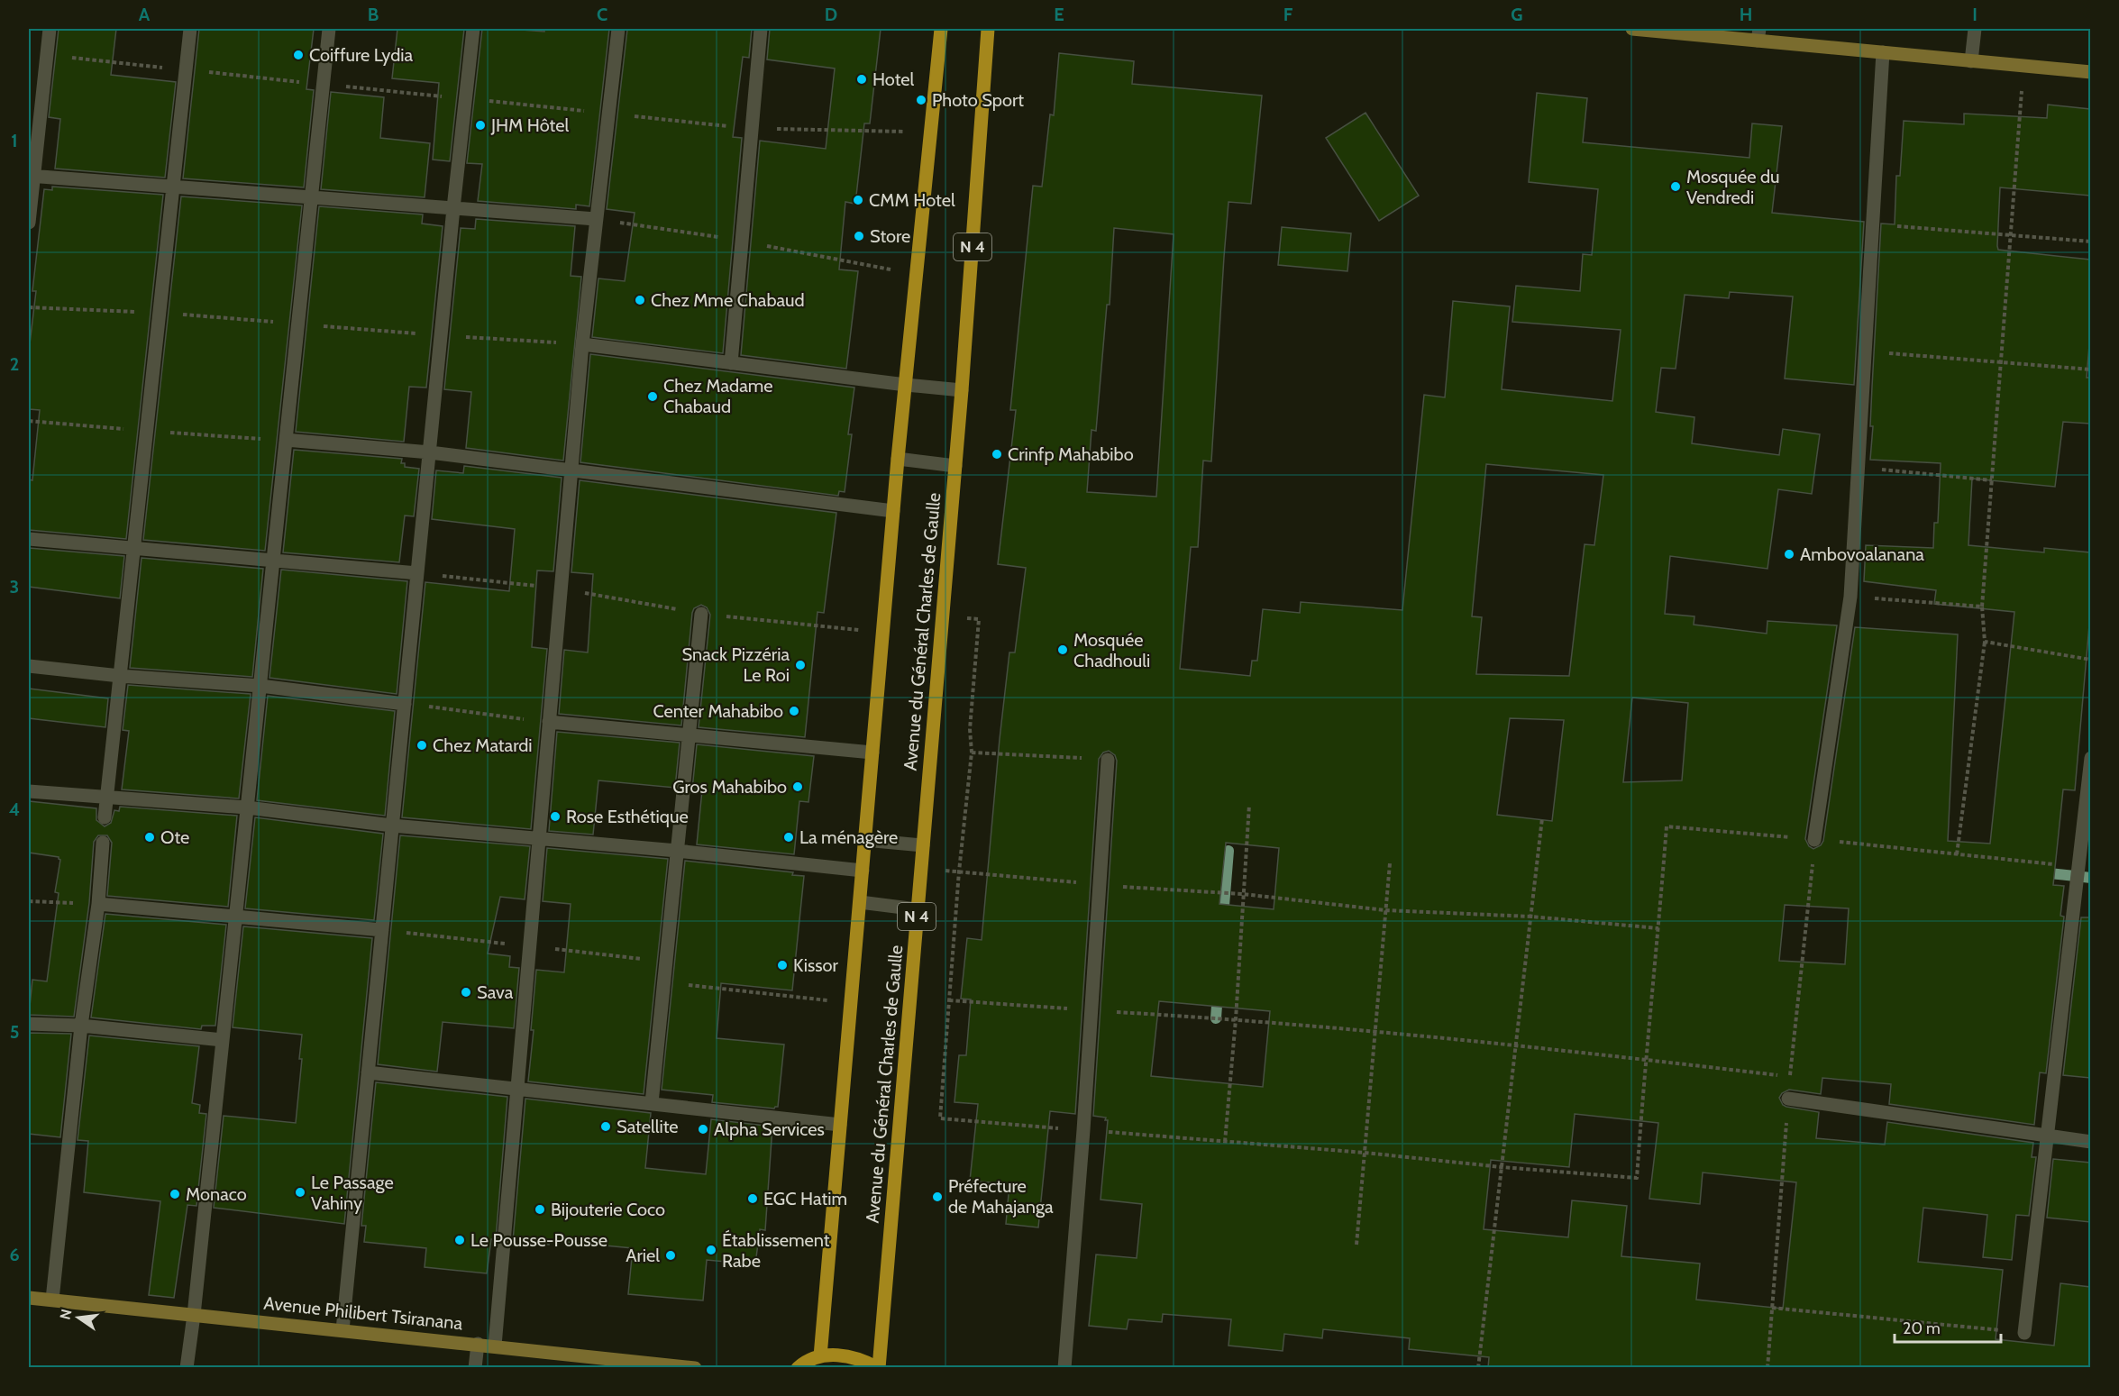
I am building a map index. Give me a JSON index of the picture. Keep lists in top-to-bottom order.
{
  "streets": {
    "main road": ["N 4", "Avenue du Général Charles de Gaulle", "Avenue Philibert Tsiranana"]
  },
  "places": [
    "Coiffure Lydia",
    "Hotel",
    "Photo Sport",
    "JHM Hôtel",
    "Mosquée du Vendredi",
    "CMM Hotel",
    "Store",
    "Chez Mme Chabaud",
    "Chez Madame Chabaud",
    "Crinfp Mahabibo",
    "Ambovoalanana",
    "Mosquée Chadhouli",
    "Snack Pizzéria Le Roi",
    "Center Mahabibo",
    "Chez Matardi",
    "Gros Mahabibo",
    "Rose Esthétique",
    "Ote",
    "La ménagère",
    "Kissor",
    "Sava",
    "Satellite",
    "Alpha Services",
    "Le Passage Vahiny",
    "Monaco",
    "Préfecture de Mahajanga",
    "EGC Hatim",
    "Bijouterie Coco",
    "Le Pousse-Pousse",
    "Établissement Rabe",
    "Ariel"
  ],
  "scale_bar": "20 m",
  "north": "left",
  "grid": {
    "columns": [
      "A",
      "B",
      "C",
      "D",
      "E",
      "F",
      "G",
      "H",
      "I"
    ],
    "rows": [
      "1",
      "2",
      "3",
      "4",
      "5",
      "6"
    ]
  }
}
